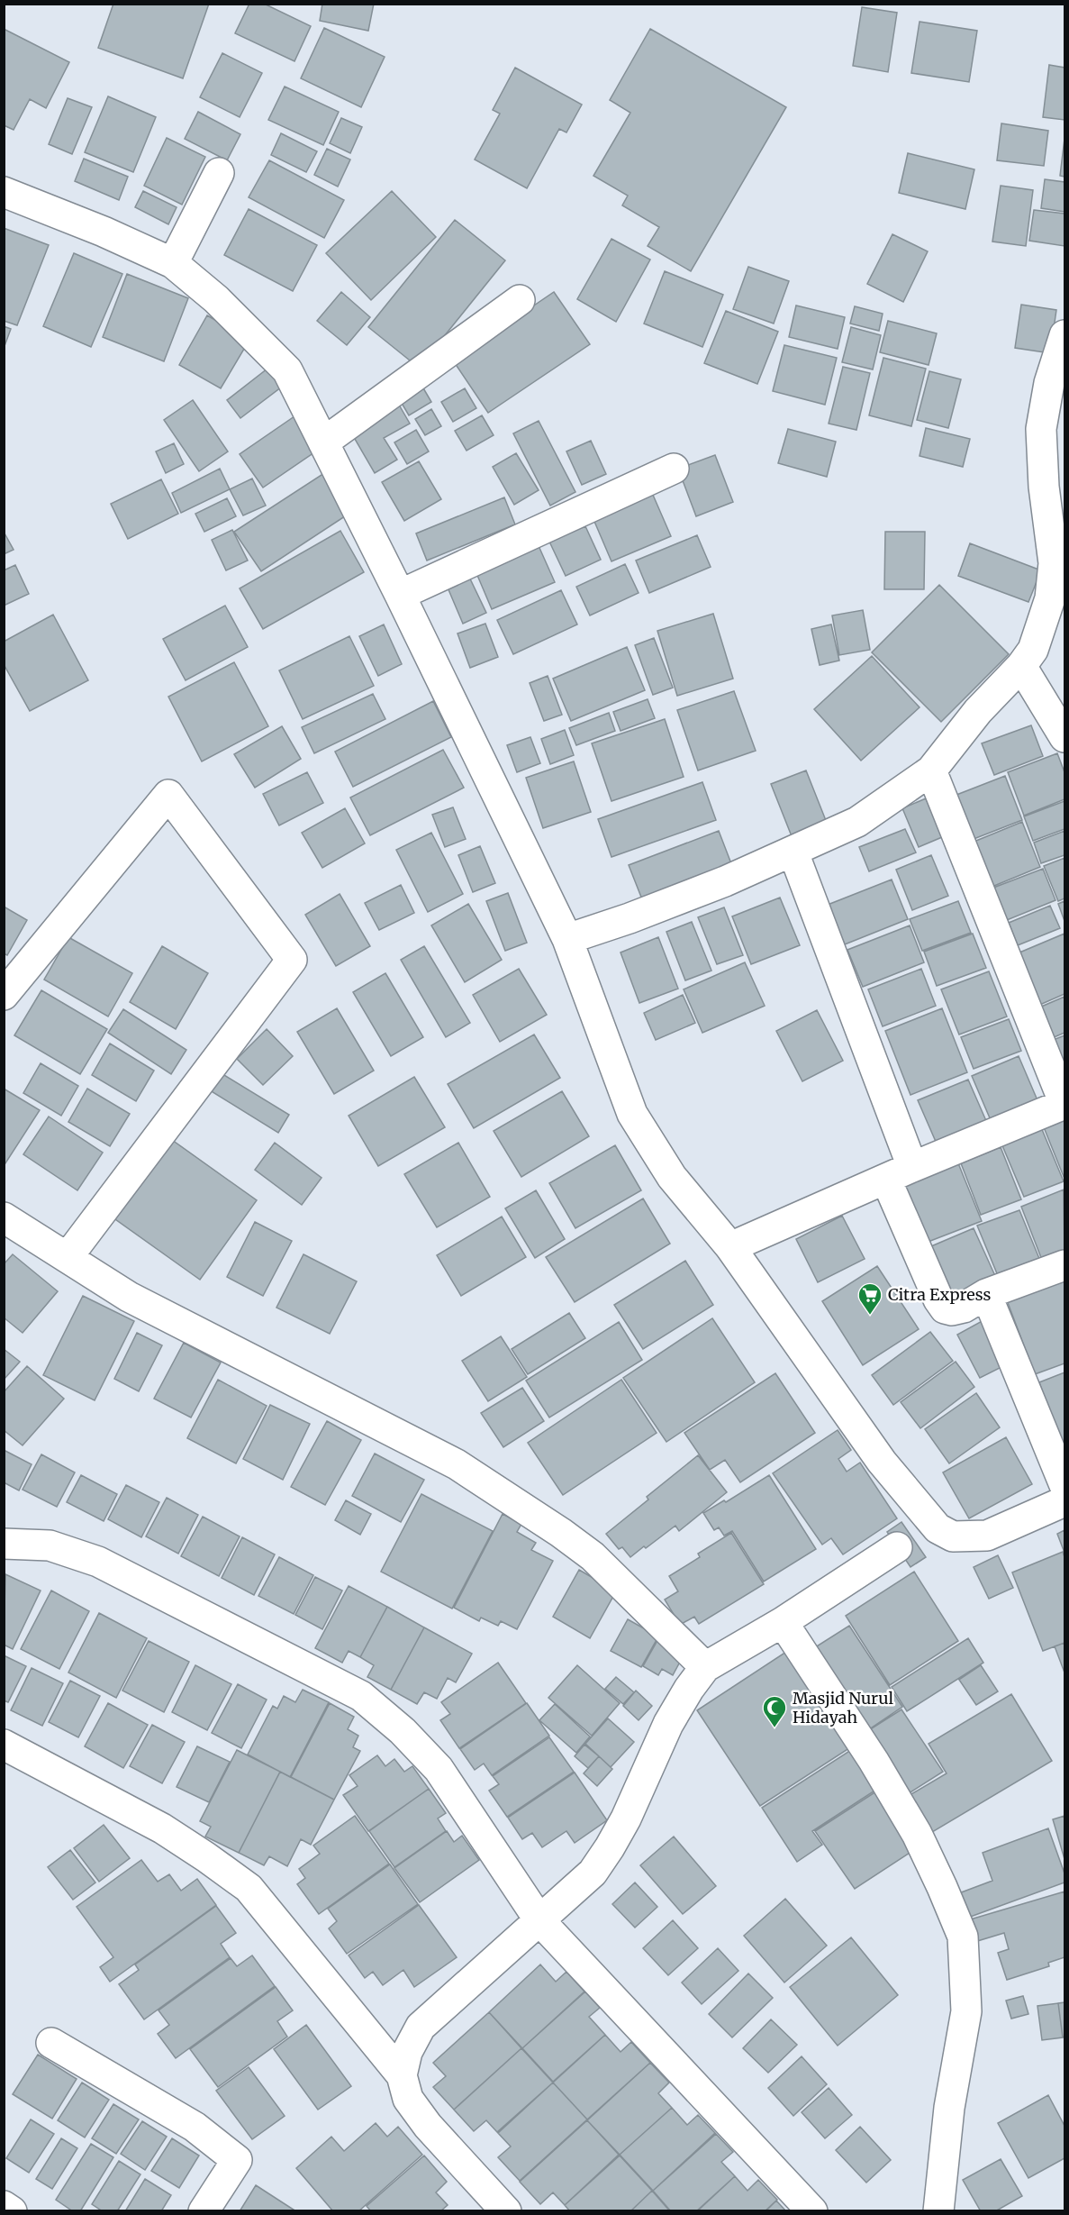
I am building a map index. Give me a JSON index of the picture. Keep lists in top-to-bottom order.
{
  "places": {
    "supermarket": ["Citra Express"],
    "mosque": ["Masjid Nurul Hidayah"]
  }
}
